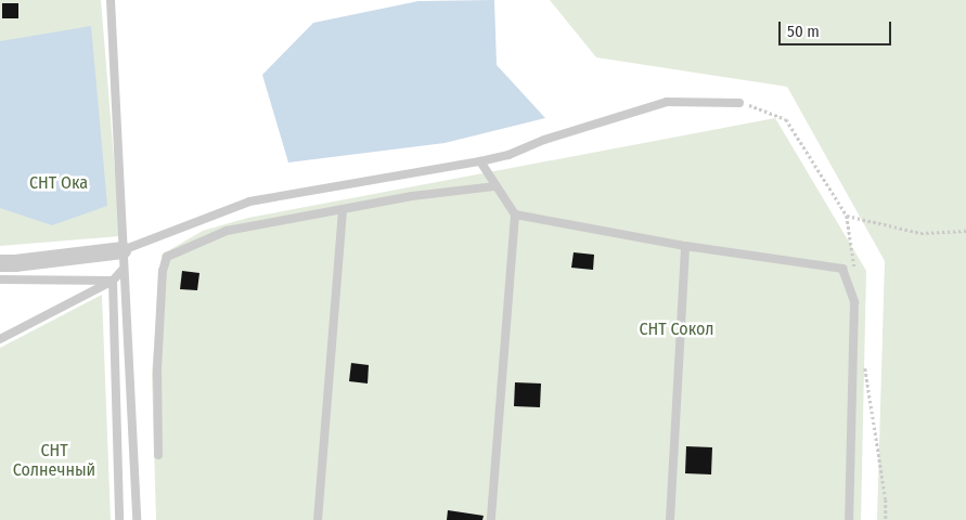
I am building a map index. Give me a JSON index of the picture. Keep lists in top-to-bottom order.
{
  "parks": ["СНТ Ока", "СНТ Сокол", "СНТ Солнечный"],
  "scale_bar": "50 m"
}
